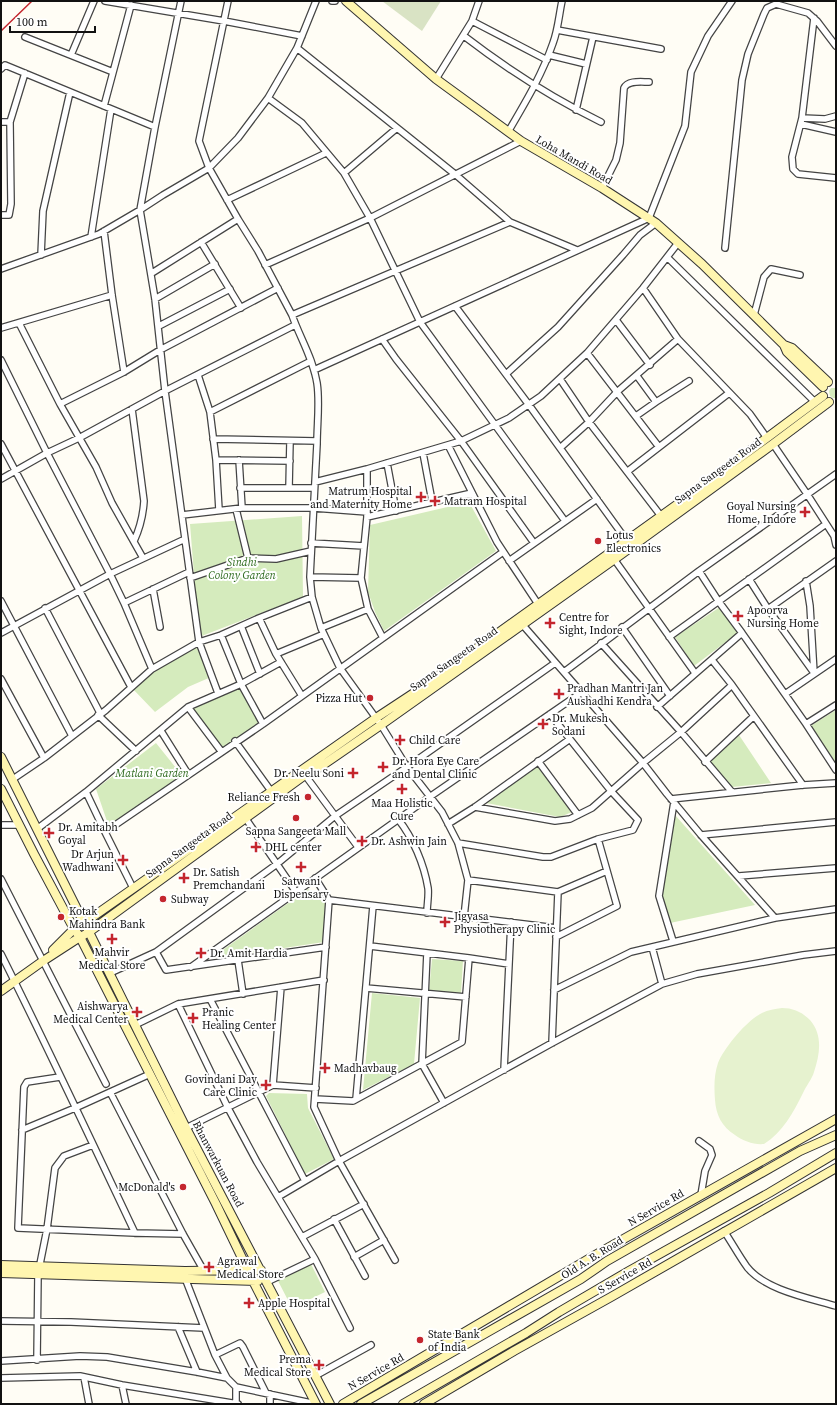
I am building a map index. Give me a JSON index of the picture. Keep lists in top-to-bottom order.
{
  "streets": {
    "main road": [
      "Loha Mandi Road",
      "Sapna Sangeeta Road",
      "Bhanwarkuan Road",
      "N Service Rd",
      "Old A. B. Road",
      "S Service Rd"
    ]
  },
  "crossings": [
    ["Sapna Sangeeta Road", "Bhanwarkuan Road"]
  ],
  "parks": ["Sindhi Colony Garden", "Matlani Garden"],
  "places": {
    "health": [
      "Matrum Hospital and Maternity Home",
      "Matram Hospital",
      "Goyal Nursing Home, Indore",
      "Apoorva Nursing Home",
      "Centre for Sight, Indore",
      "Pradhan Mantri Jan Aushadhi Kendra",
      "Dr. Mukesh Sodani",
      "Child Care",
      "Dr. Hora Eye Care and Dental Clinic",
      "Dr. Neelu Soni",
      "Maa Holistic Cure",
      "Dr. Amitabh Goyal",
      "Dr. Ashwin Jain",
      "DHL center",
      "Dr Arjun Wadhwani",
      "Satwani Dispensary",
      "Dr. Satish Premchandani",
      "Jigyasa Physiotherapy Clinic",
      "Mahvir Medical Store",
      "Dr. Amit Hardia",
      "Aishwarya Medical Center",
      "Pranic Healing Center",
      "Madhavbaug",
      "Govindani Day Care Clinic",
      "Agrawal Medical Store",
      "Apple Hospital",
      "Prema Medical Store"
    ],
    "other": [
      "Lotus Electronics",
      "Pizza Hut",
      "Reliance Fresh",
      "Sapna Sangeeta Mall",
      "Subway",
      "Kotak Mahindra Bank",
      "McDonald's",
      "State Bank of India"
    ]
  },
  "scale_bar": "100 m"
}
